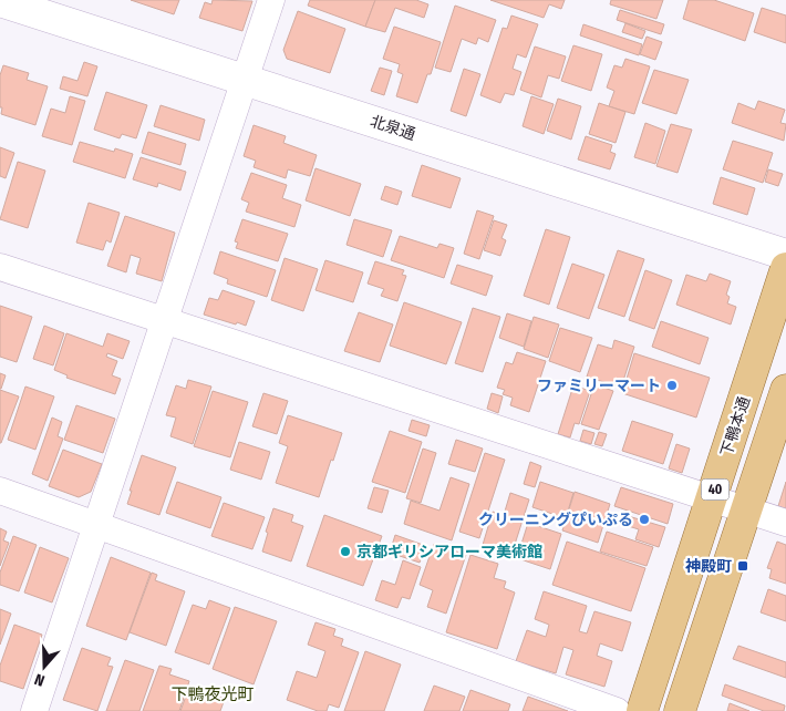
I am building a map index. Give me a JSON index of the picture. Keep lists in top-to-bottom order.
{
  "streets": {
    "main road": ["下鴨本通", "40"],
    "street": ["北泉通"]
  },
  "districts": ["下鴨夜光町"],
  "places": {
    "other": ["ファミリーマート", "クリーニングぴいぷる", "京都ギリシアローマ美術館"],
    "transit": ["神殿町"]
  },
  "north": "bottom"
}
